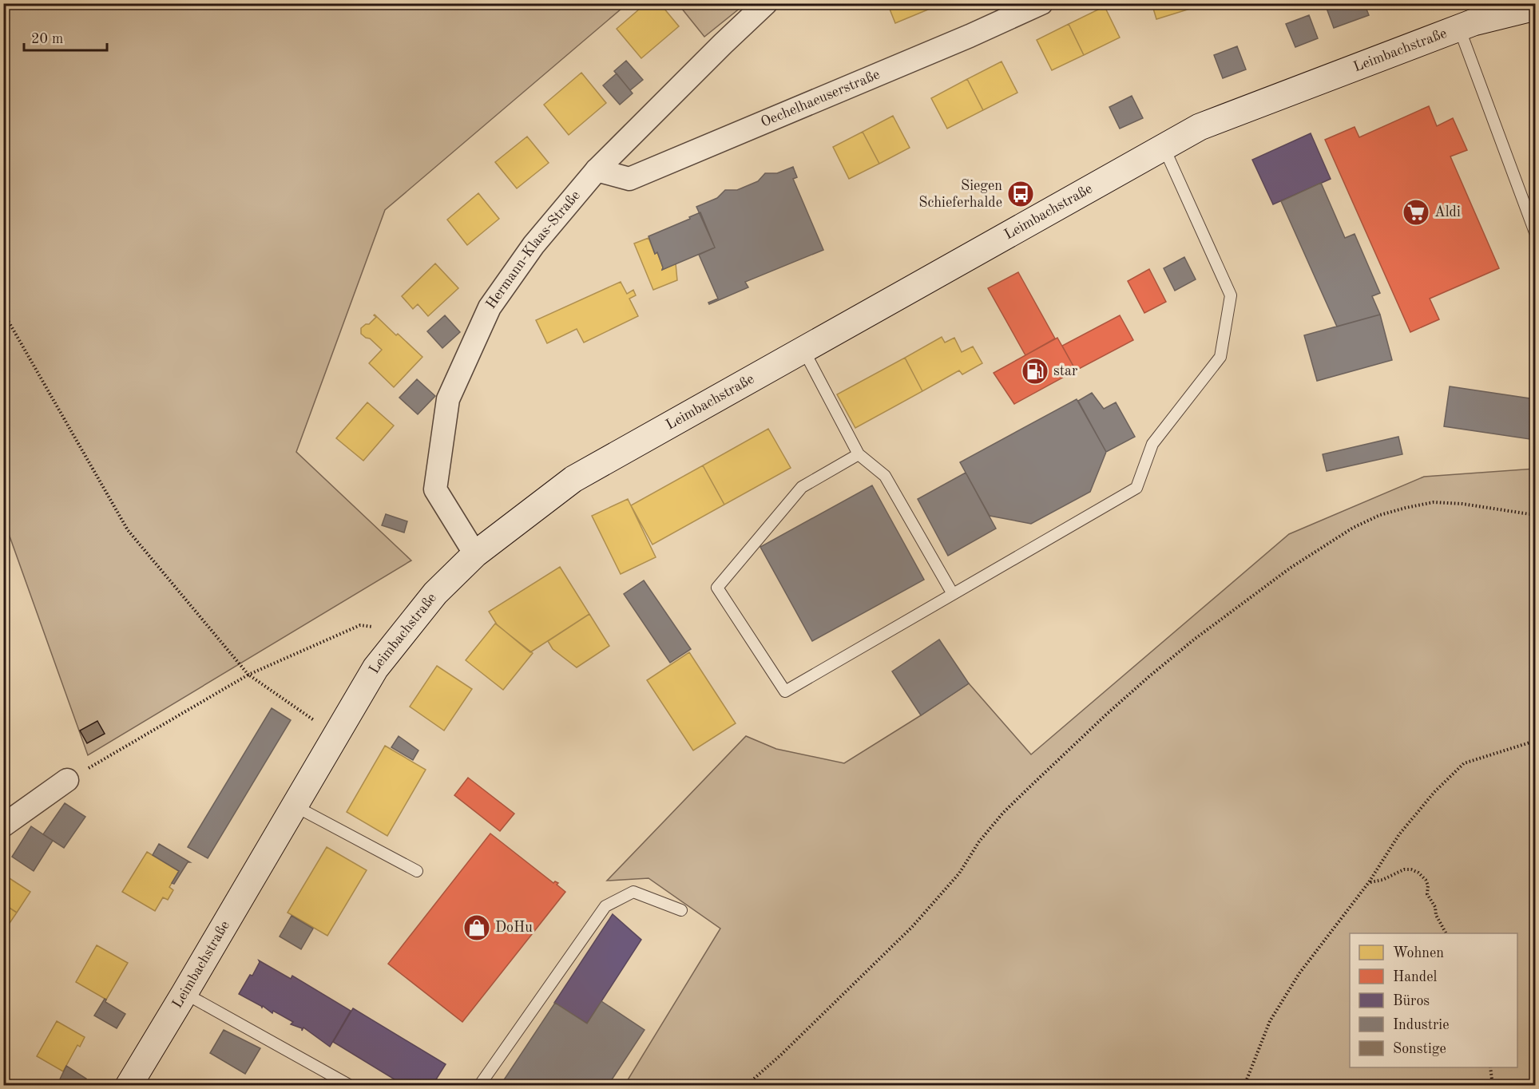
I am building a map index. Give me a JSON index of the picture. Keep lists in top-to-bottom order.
{
  "streets": {
    "main road": ["Leimbachstraße"],
    "street": ["Oechelhaeuserstraße", "Hermann-Klaas-Straße"]
  },
  "crossings": [
    ["Leimbachstraße", "Hermann-Klaas-Straße"],
    ["Oechelhaeuserstraße", "Hermann-Klaas-Straße"]
  ],
  "places": {
    "bus stop": ["Siegen Schieferhalde"],
    "supermarket": ["Aldi"],
    "fuel station": ["star"],
    "shop": ["DoHu"]
  },
  "legend": [
    "Wohnen",
    "Handel",
    "Büros",
    "Industrie",
    "Sonstige"
  ],
  "scale_bar": "20 m"
}
